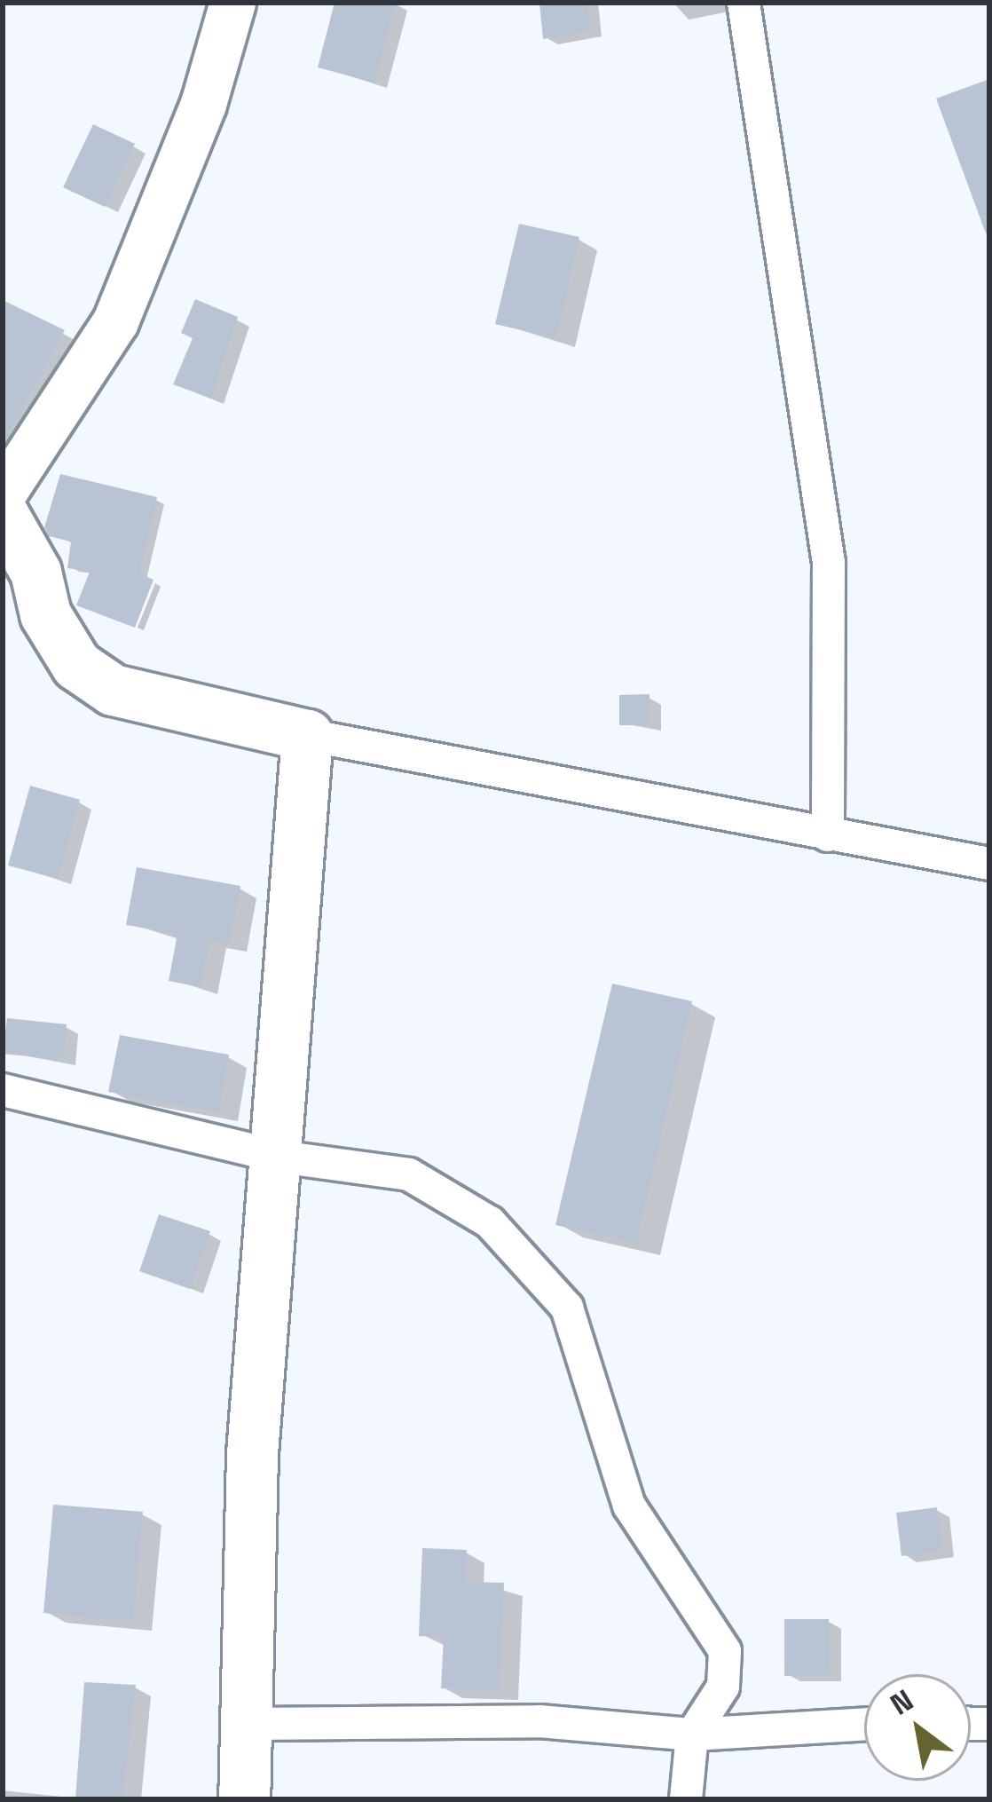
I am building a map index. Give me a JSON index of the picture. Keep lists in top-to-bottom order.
{
  "north": "top left"
}
